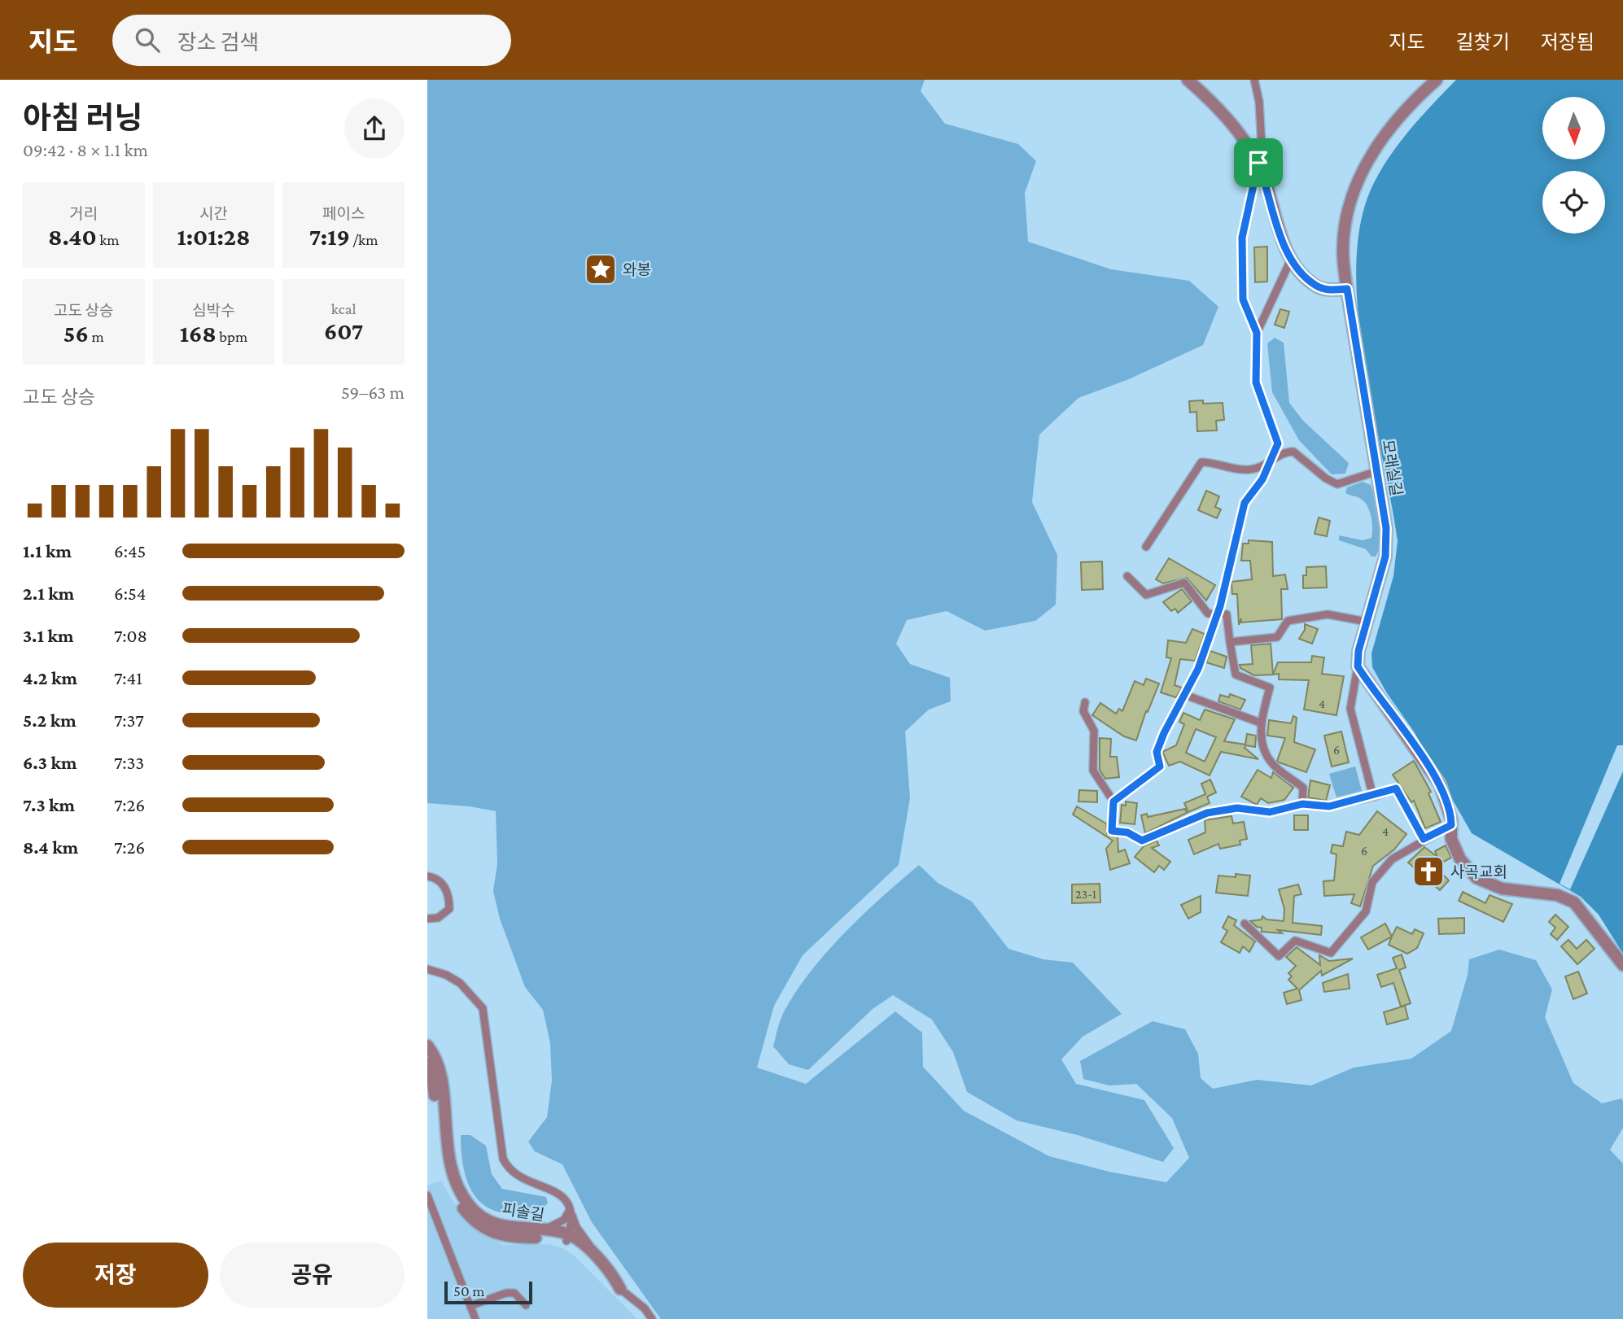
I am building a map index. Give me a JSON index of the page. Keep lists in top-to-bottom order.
{
  "streets": {
    "street": ["모래실길", "피솔길"]
  },
  "places": {
    "place": ["와봉"],
    "church": ["사곡교회"]
  },
  "house_numbers": [
    "4",
    "6",
    "4",
    "6",
    "23-1"
  ],
  "scale_bar": "50 m",
  "north": "bottom",
  "page": {
    "header": "지도",
    "search": "장소 검색",
    "nav": ["지도", "길찾기", "저장됨"],
    "heading": ["아침 러닝", "09:42 · 8 × 1.1 km"],
    "stats": [
      ["거리", "8.40 km"],
      ["시간", "1:01:28"],
      ["페이스", "7:19 /km"],
      ["고도 상승", "56 m"],
      ["심박수", "168 bpm"],
      ["kcal", "607"]
    ],
    "chart": ["고도 상승", "59–63 m"],
    "list": [
      {
        "name": "1.1 km",
        "note": "6:45"
      },
      {
        "name": "2.1 km",
        "note": "6:54"
      },
      {
        "name": "3.1 km",
        "note": "7:08"
      },
      {
        "name": "4.2 km",
        "note": "7:41"
      },
      {
        "name": "5.2 km",
        "note": "7:37"
      },
      {
        "name": "6.3 km",
        "note": "7:33"
      },
      {
        "name": "7.3 km",
        "note": "7:26"
      },
      {
        "name": "8.4 km",
        "note": "7:26"
      }
    ],
    "buttons": ["저장", "공유"],
    "scale": "50 m"
  }
}
